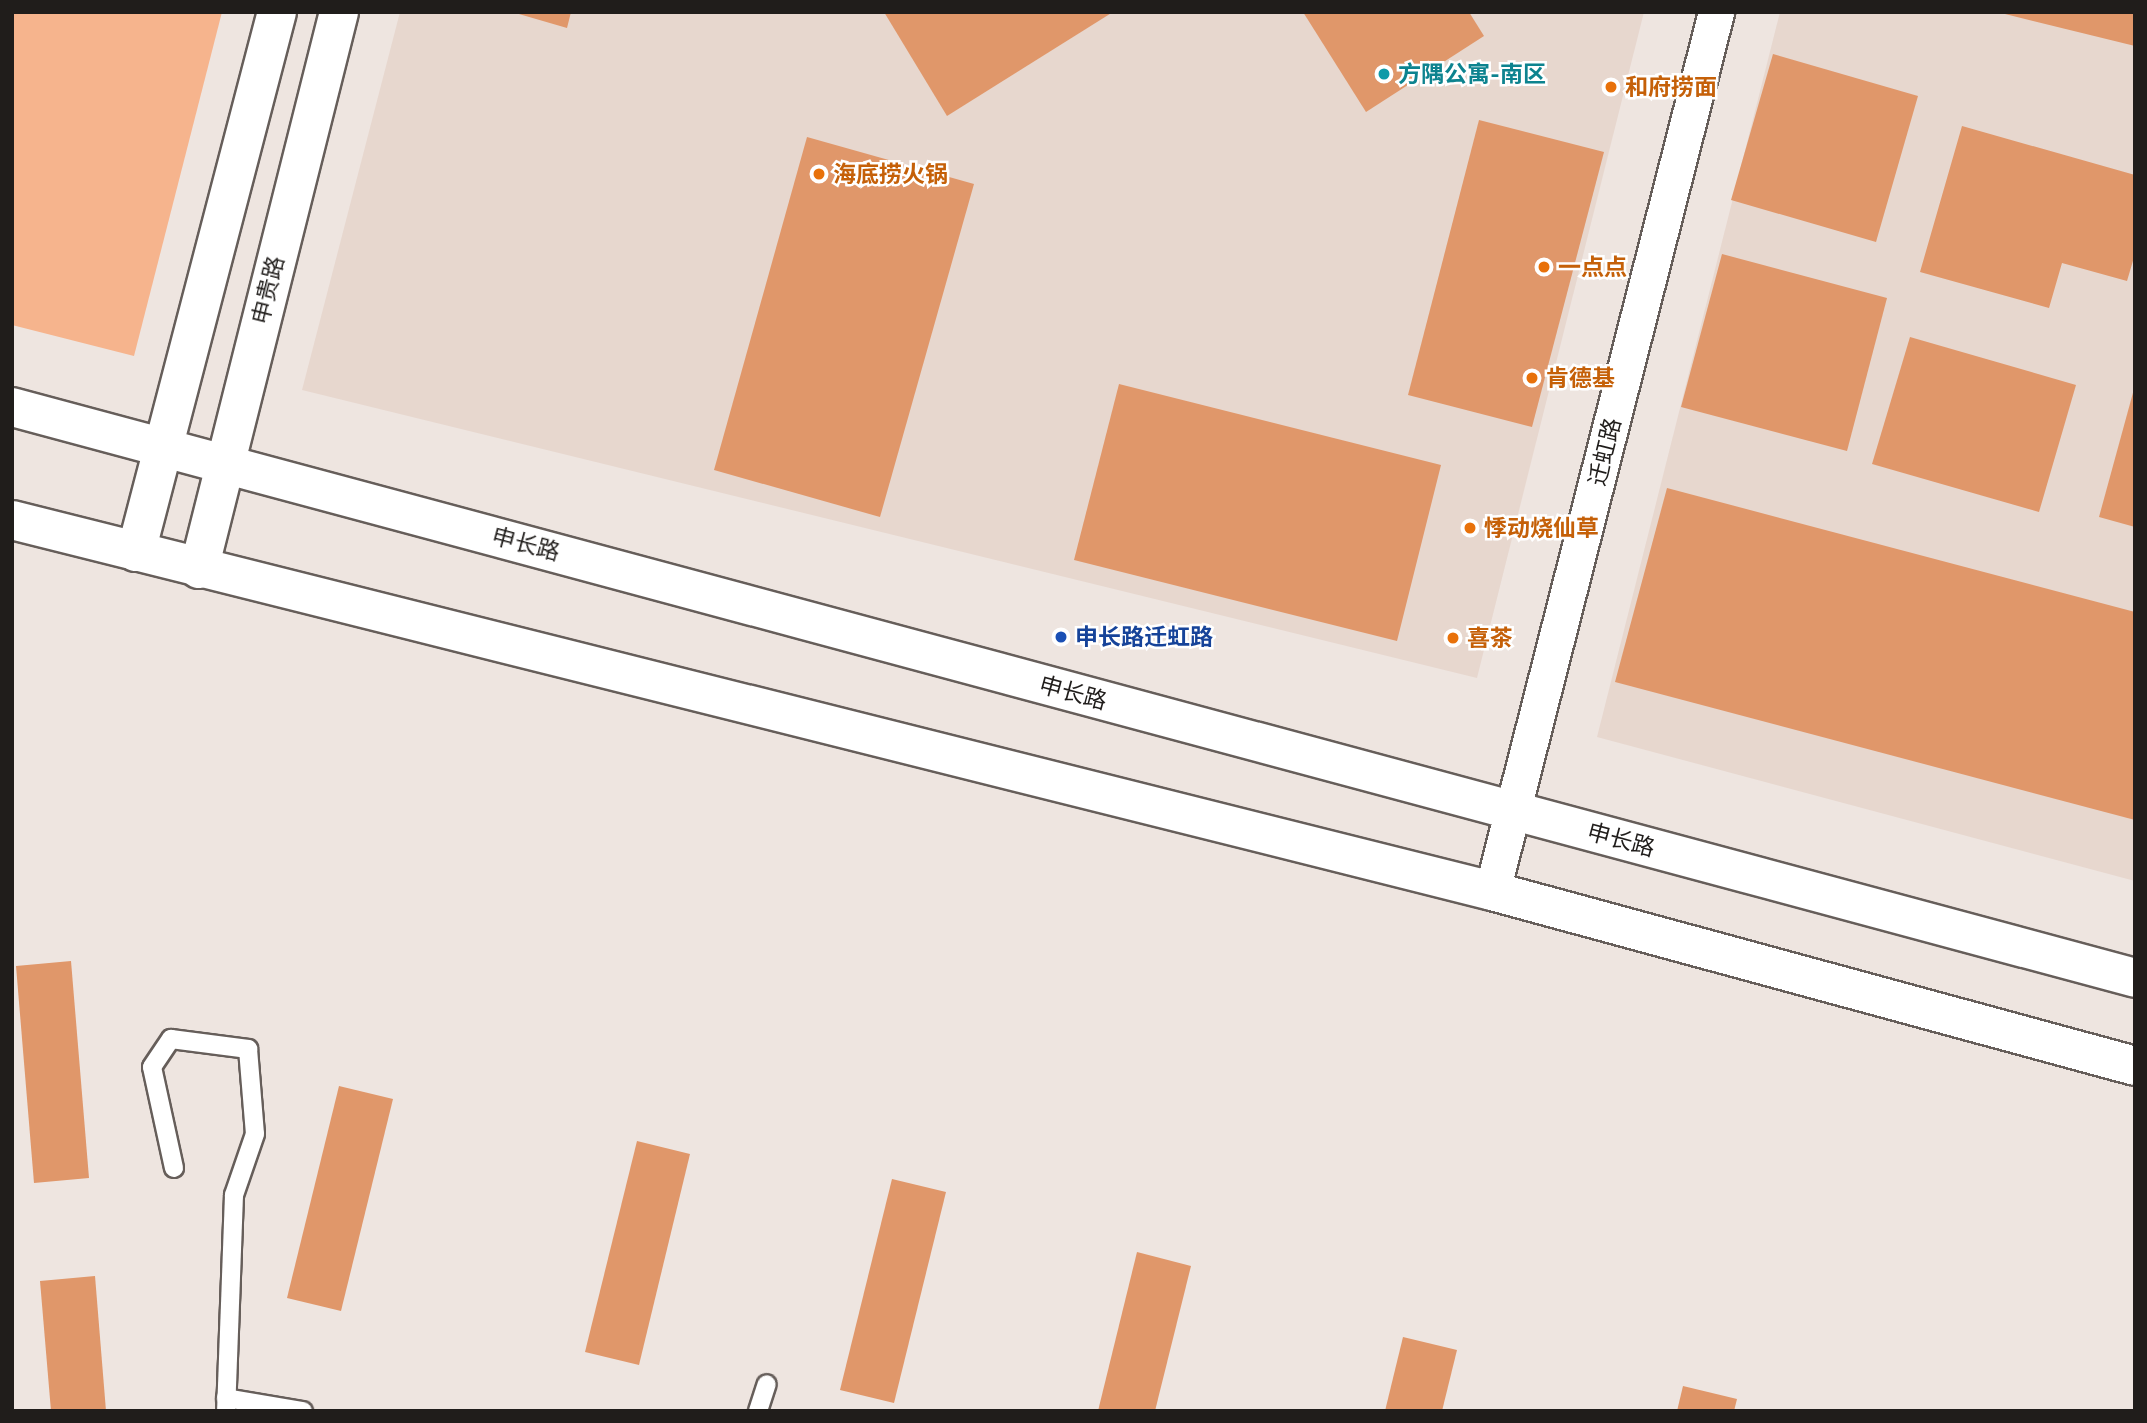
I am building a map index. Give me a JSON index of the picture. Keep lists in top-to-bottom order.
{
  "streets": {
    "main road": ["申贵路", "申长路"],
    "street": ["迁虹路"]
  },
  "crossings": [
    ["申贵路", "申长路"],
    ["迁虹路", "申长路"]
  ],
  "places": [
    "方隅公寓-南区",
    "和府捞面",
    "海底捞火锅",
    "一点点",
    "肯德基",
    "悸动烧仙草",
    "申长路迁虹路",
    "喜茶"
  ]
}
